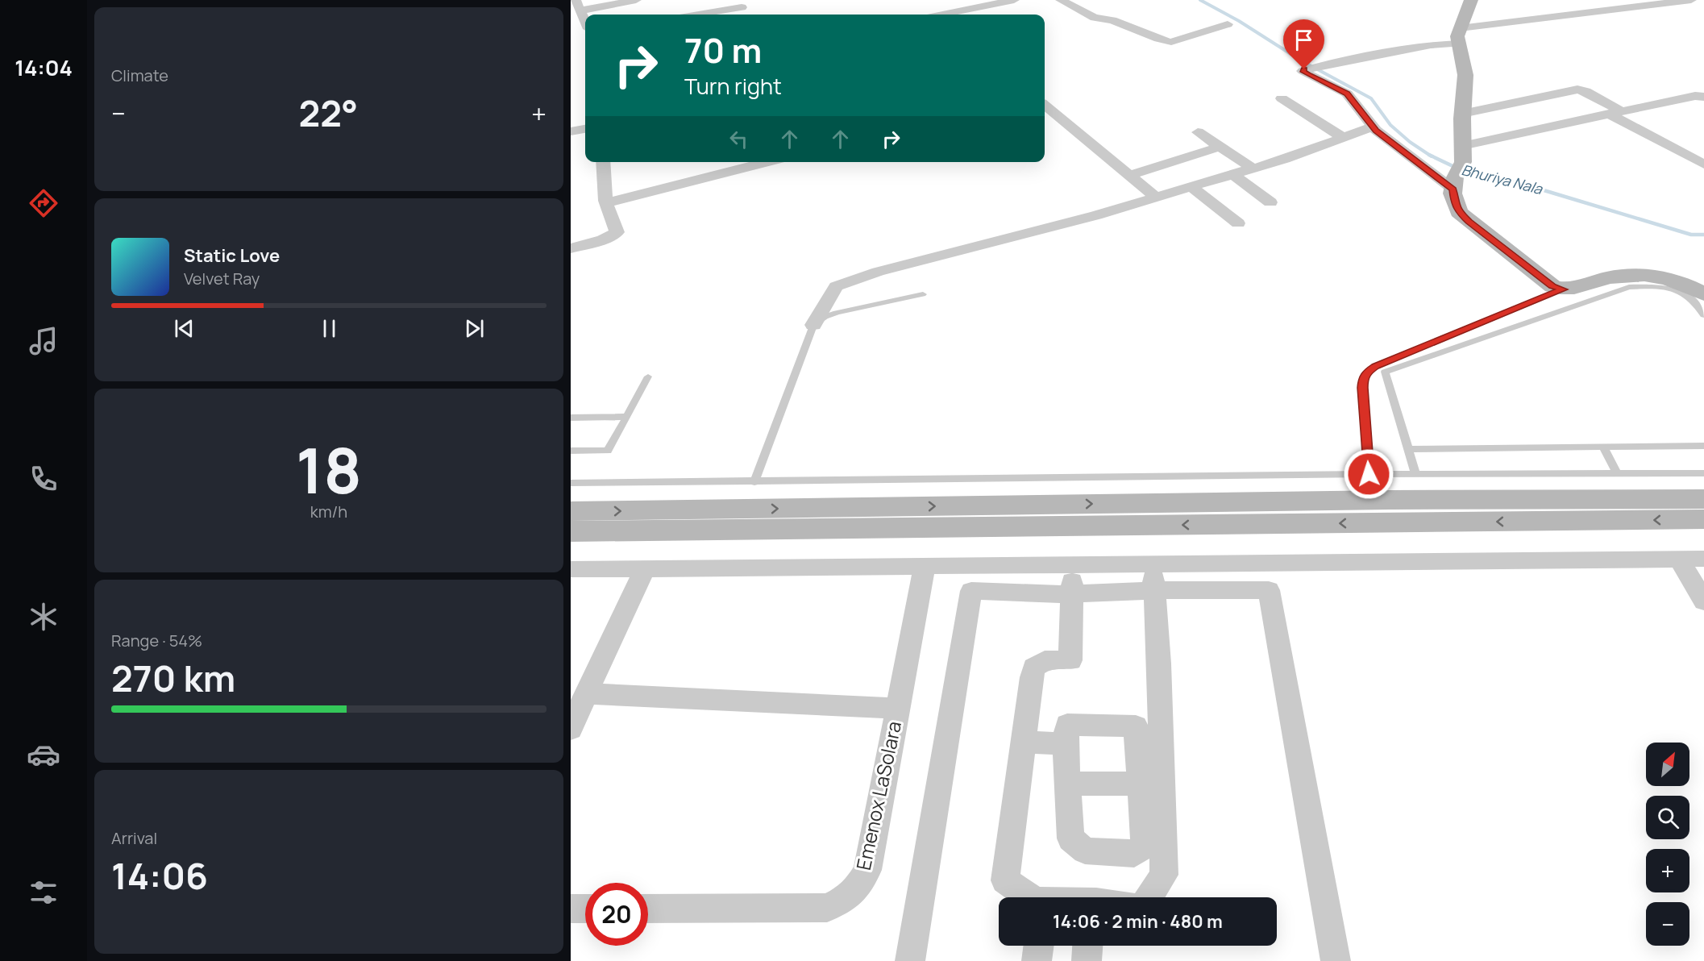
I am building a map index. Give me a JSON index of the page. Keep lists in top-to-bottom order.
{
  "streets": {
    "street": ["Emenox LaSolara"]
  },
  "water": ["Bhuriya Nala"],
  "north": "top right",
  "page": {
    "tabs": "14:04",
    "tile": [
      "Climate",
      ["18", "km/h"],
      ["Range · 54%", "270 km"],
      ["Arrival", "14:06"]
    ],
    "turn": ["70 m", "Turn right"],
    "heat": ["−", "22°", "+"],
    "song": ["Static Love", "Velvet Ray"],
    "map_buttons": ["+", "−"],
    "limit": "20",
    "trip": "14:06 · 2 min · 480 m"
  }
}
